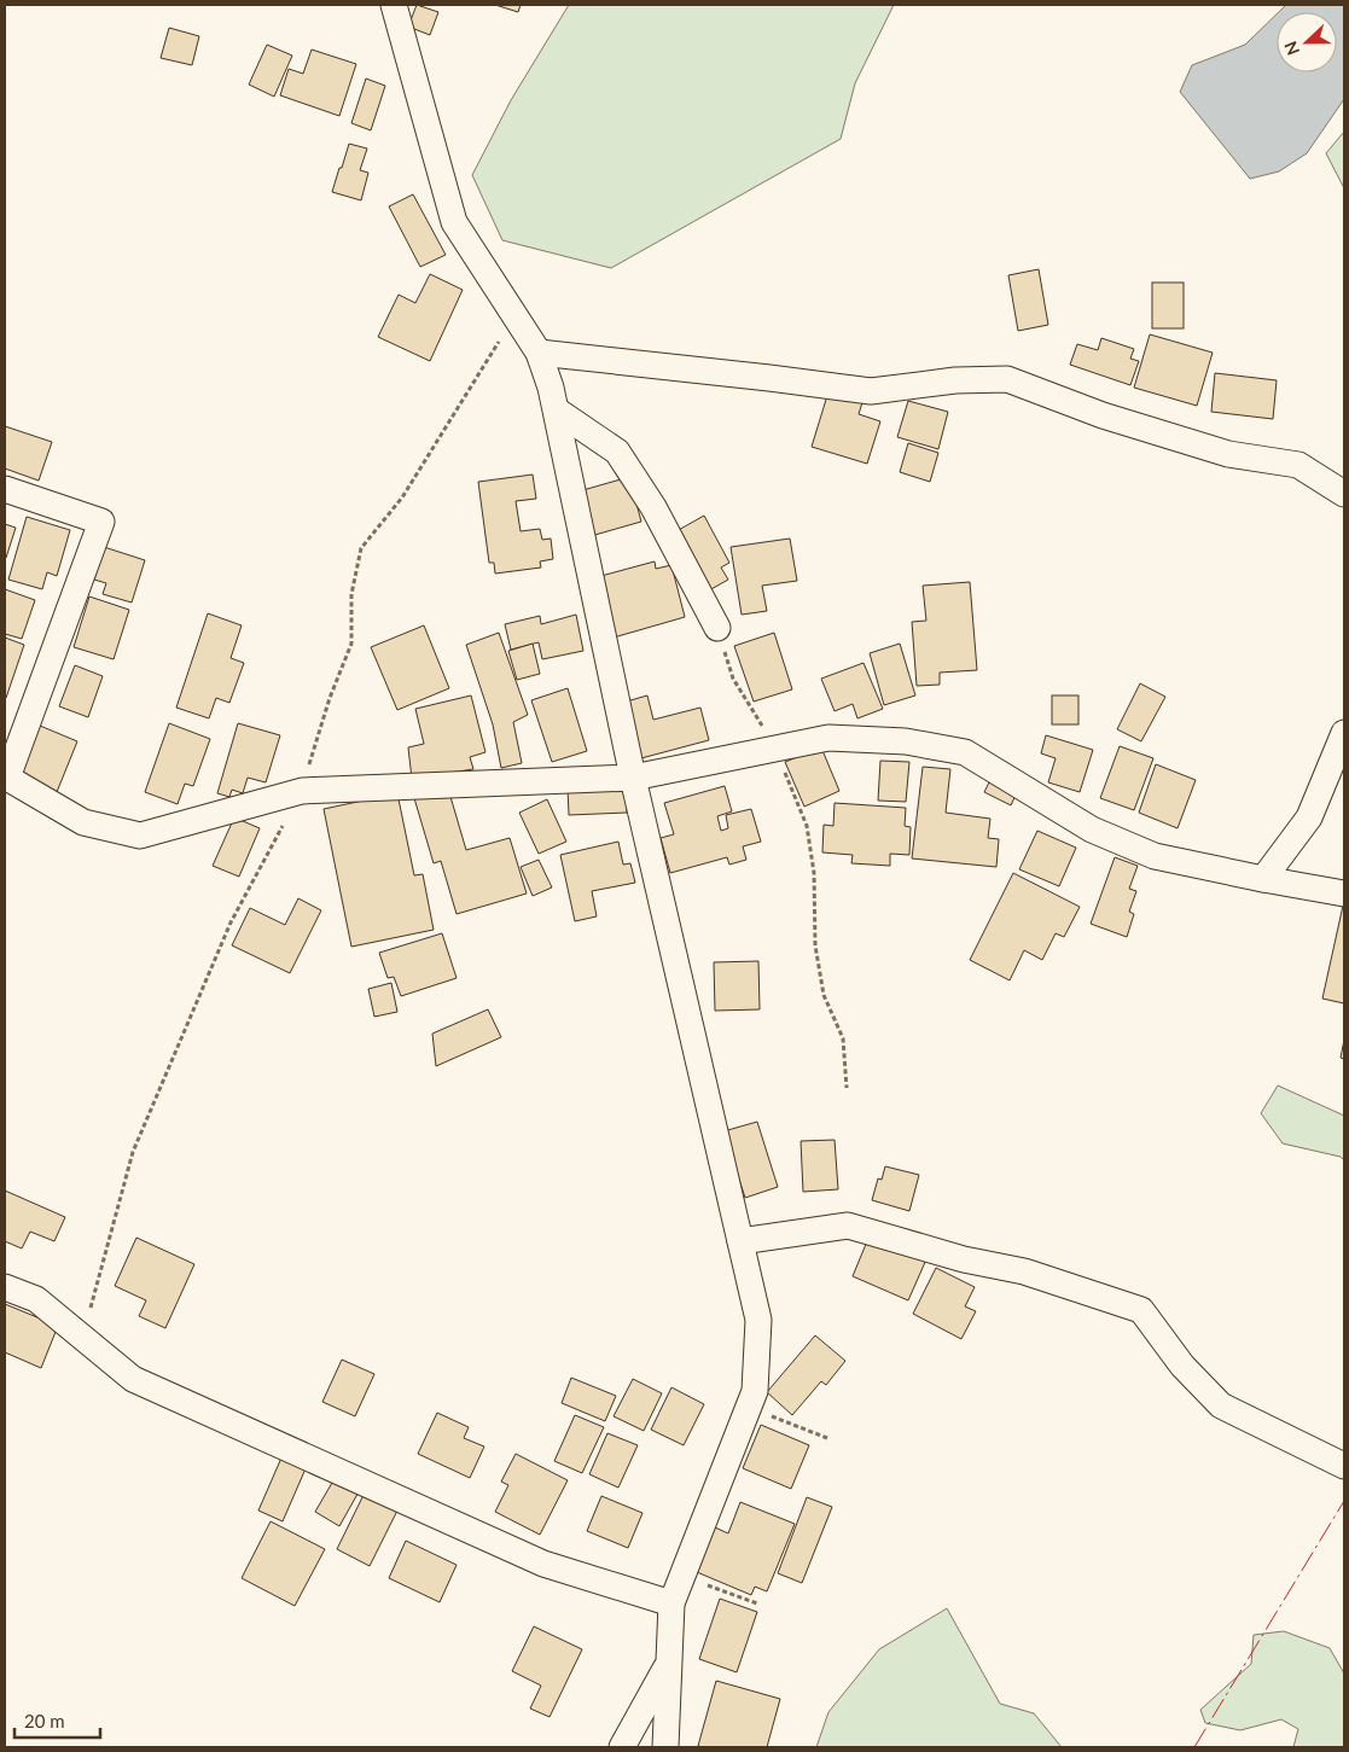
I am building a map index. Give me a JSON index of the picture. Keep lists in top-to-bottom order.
{
  "scale_bar": "20 m",
  "north": "left"
}
